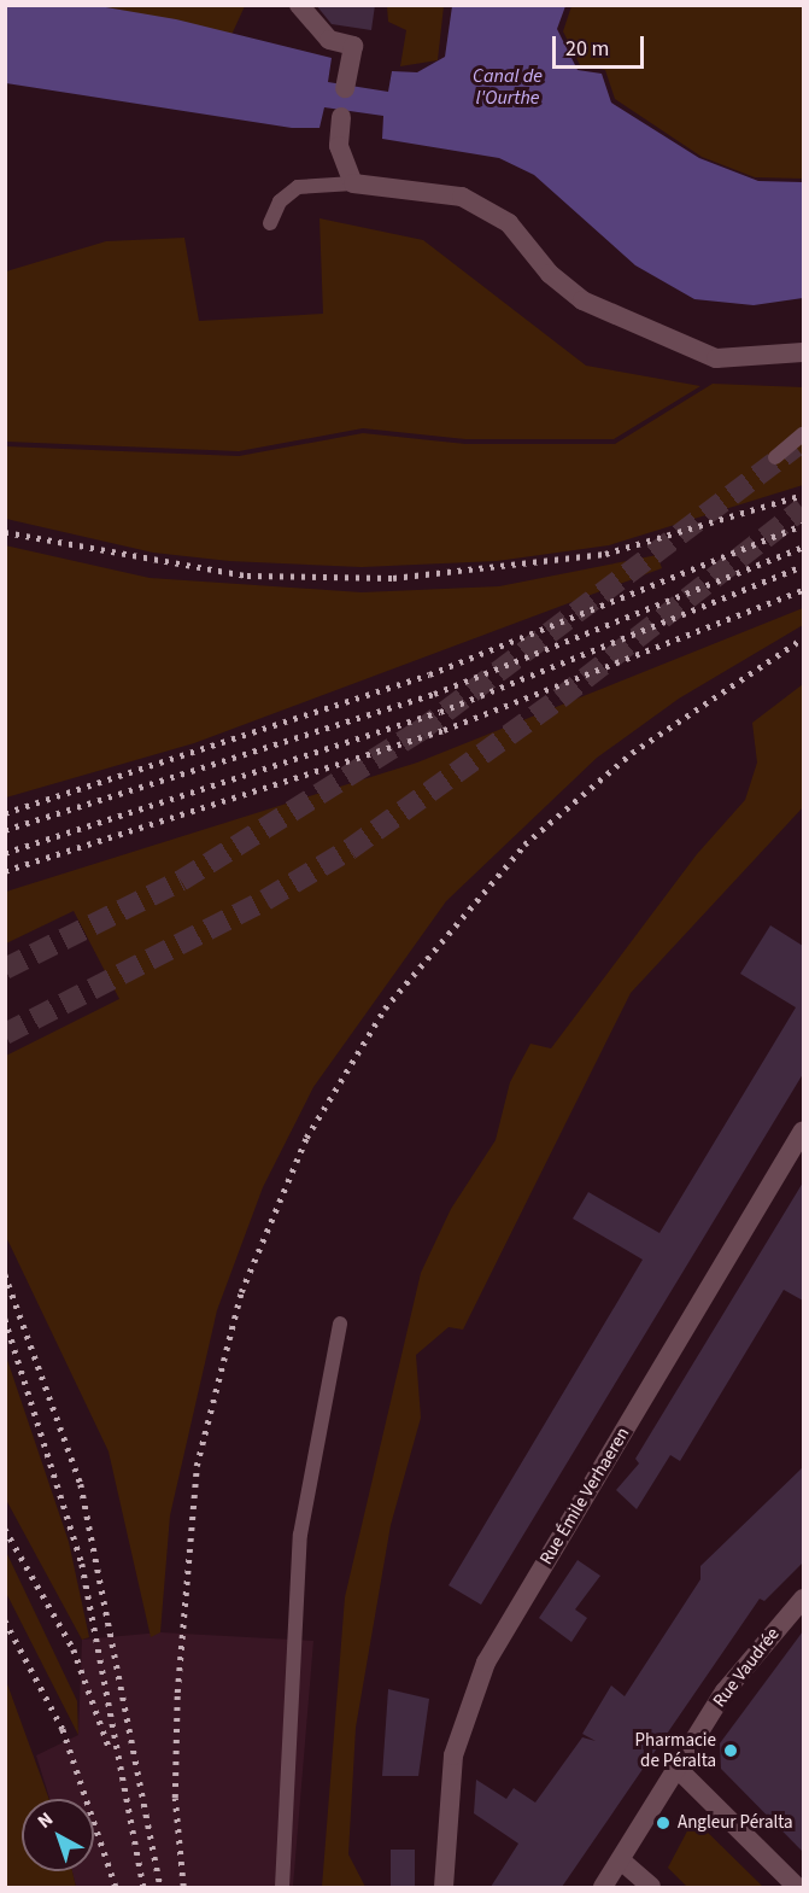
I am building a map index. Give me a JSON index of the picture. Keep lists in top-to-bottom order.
{
  "streets": {
    "street": ["Rue Émile Verhaeren", "Rue Vaudrée"]
  },
  "water": ["Canal de l'Ourthe"],
  "places": ["Pharmacie de Péralta", "Angleur Péralta"],
  "scale_bar": "20 m",
  "north": "top left"
}
